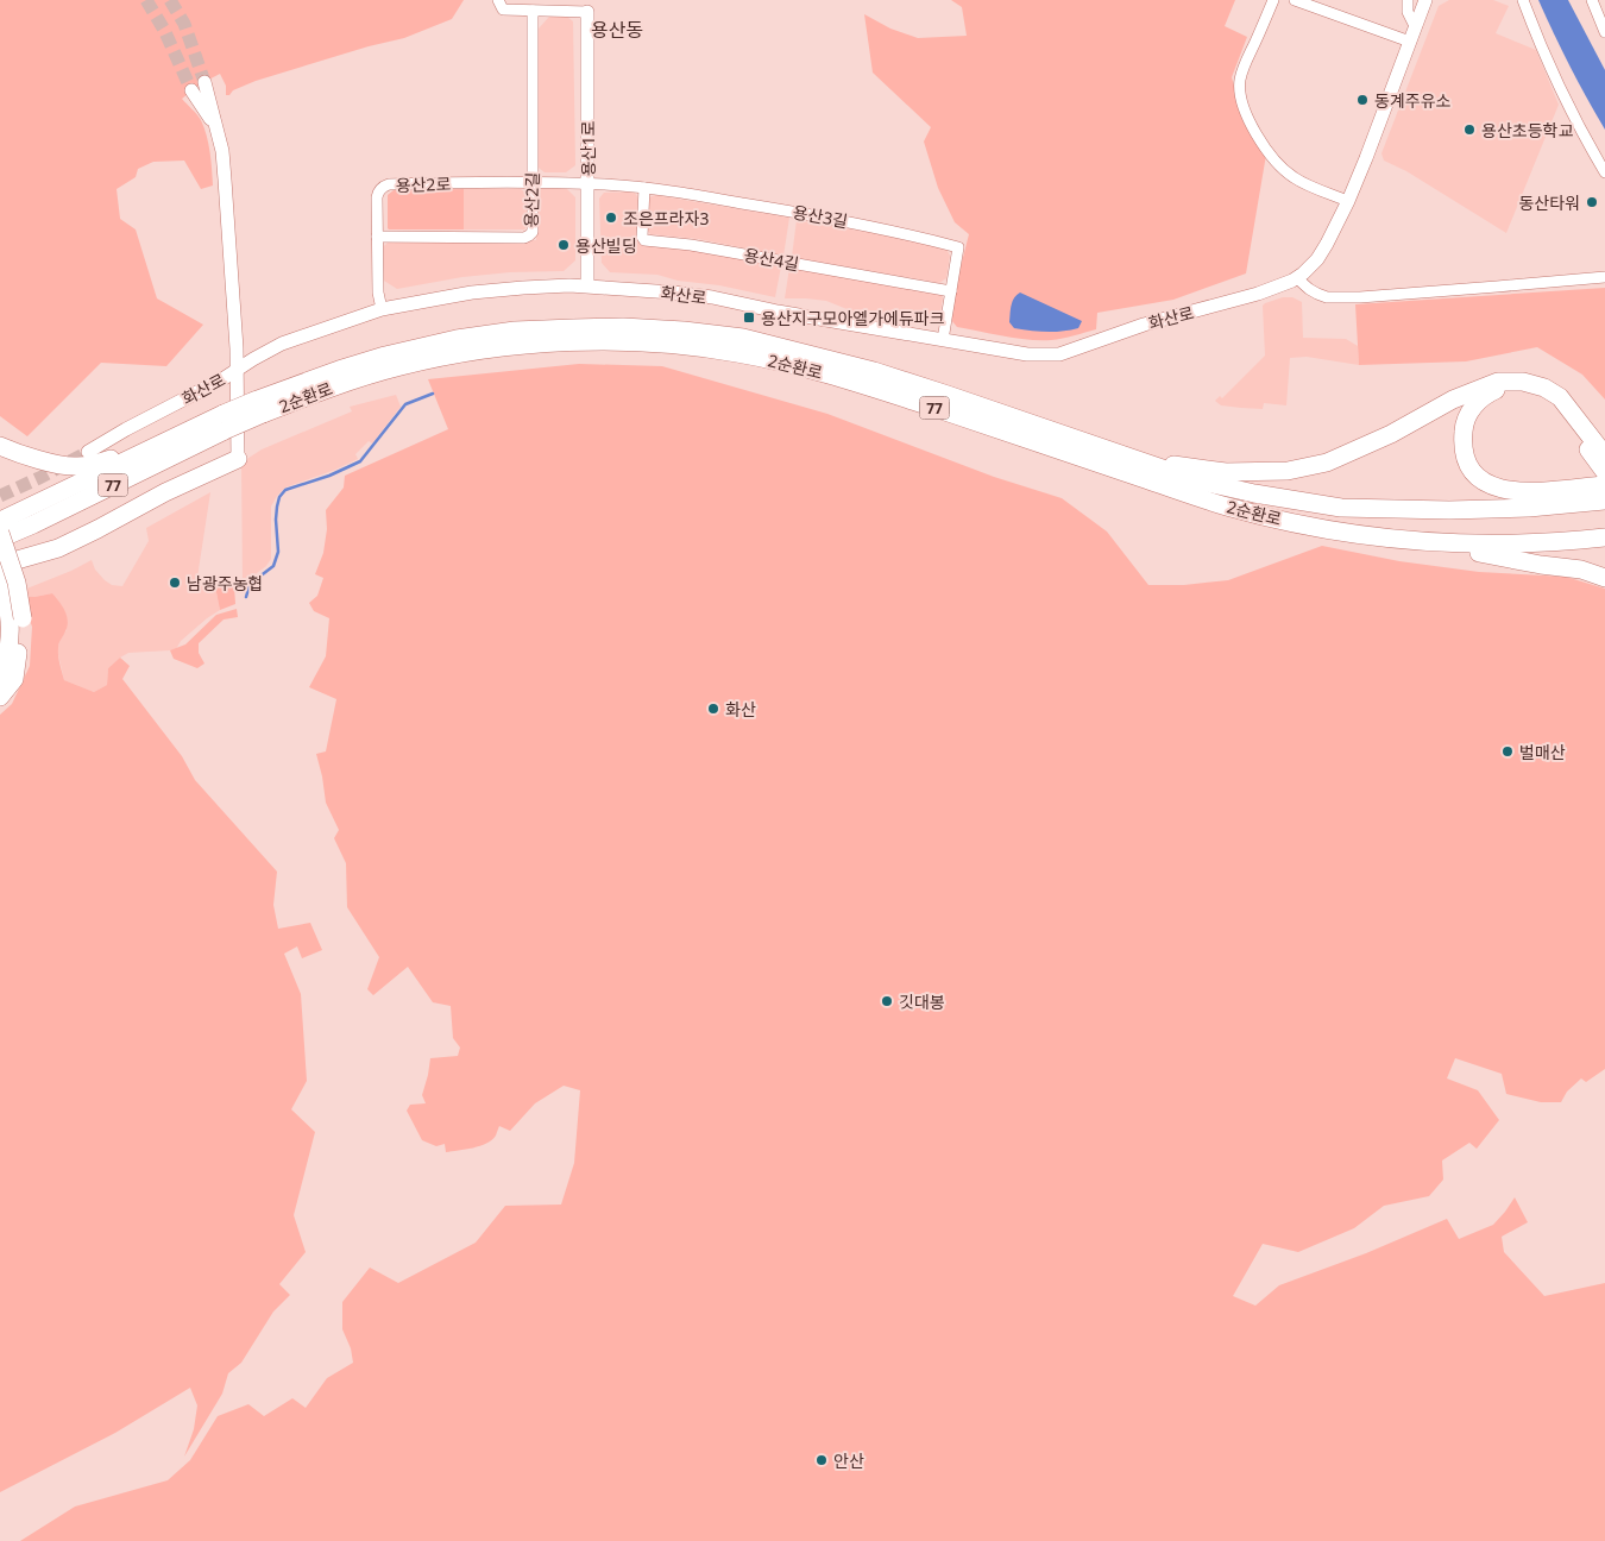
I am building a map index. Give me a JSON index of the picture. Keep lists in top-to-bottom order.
{
  "streets": {
    "highway": ["2순환로", "77"],
    "main road": ["용산1로", "화산로"],
    "street": [
      "용산2로",
      "용산2길",
      "용산3길",
      "용산4길"
    ]
  },
  "crossings": [
    ["용산1로", "용산2로"],
    ["용산1로", "용산3길"],
    ["용산1로", "화산로"],
    ["용산2로", "용산2길"],
    ["용산2로", "용산3길"],
    ["용산2로", "화산로"],
    ["용산3길", "용산4길"],
    ["용산3길", "화산로"]
  ],
  "districts": ["용산동"],
  "places": {
    "other": [
      "동계주유소",
      "용산초등학교",
      "동산타워",
      "조은프라자3",
      "용산빌딩",
      "남광주농협",
      "화산",
      "벌매산",
      "깃대봉",
      "안산"
    ],
    "transit": ["용산지구모아엘가에듀파크"]
  }
}
